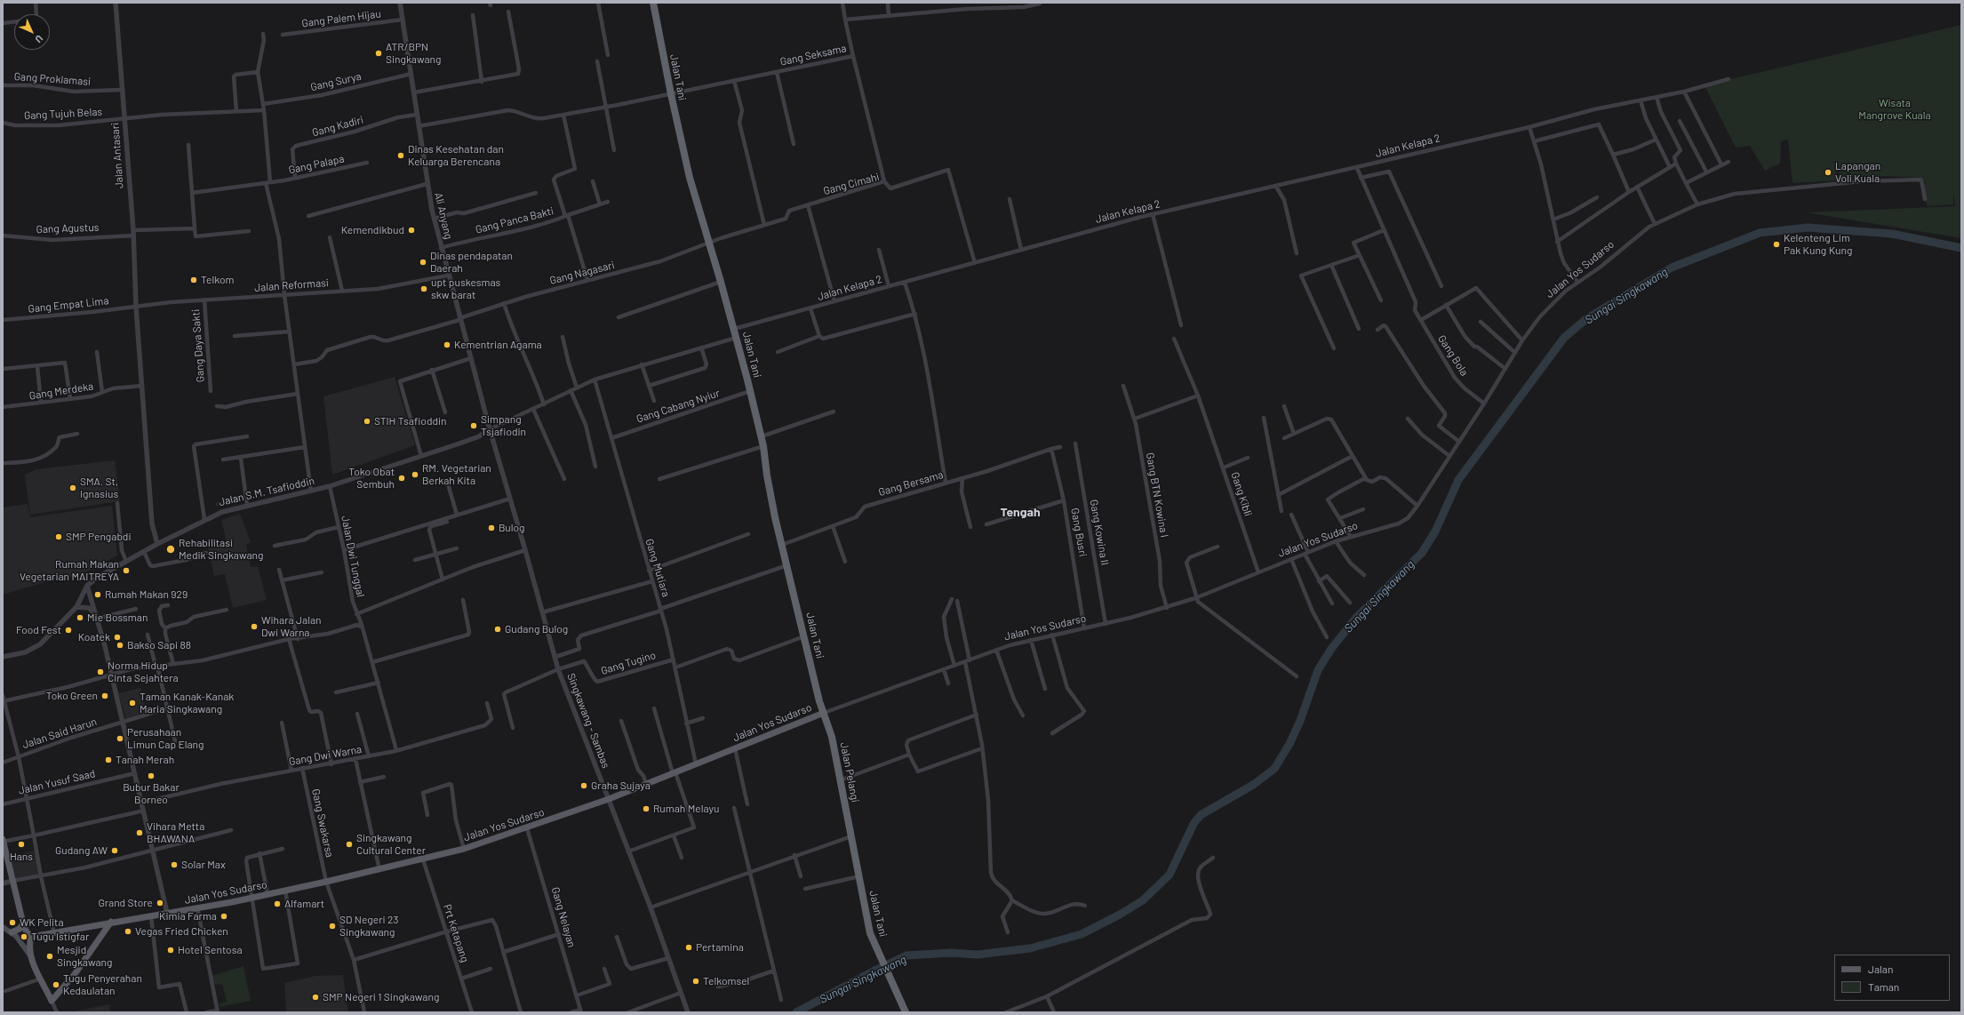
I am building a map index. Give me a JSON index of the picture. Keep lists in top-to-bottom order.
{
  "streets": {
    "highway": ["Jalan Tani", "Jalan Pelangi"],
    "main road": ["Jalan Yos Sudarso"],
    "street": [
      "Gang Palem Hijau",
      "Gang Seksama",
      "Gang Proklamasi",
      "Gang Surya",
      "Gang Tujuh Belas",
      "Gang Kadiri",
      "Jalan Kelapa 2",
      "Jalan Antasari",
      "Gang Palapa",
      "Gang Cimahi",
      "Ali Anyang",
      "Gang Panca Bakti",
      "Gang Agustus",
      "Gang Nagasari",
      "Jalan Reformasi",
      "Gang Empat Lima",
      "Gang Daya Sakti",
      "Gang Bola",
      "Gang Merdeka",
      "Gang Cabang Nyiur",
      "Gang Bersama",
      "Jalan S.M. Tsafioddin",
      "Gang Kibli",
      "Gang BTN Kowina I",
      "Gang Busri",
      "Gang Kowina II",
      "Jalan Dwi Tunggal",
      "Gang Mutiara",
      "Gang Tugino",
      "Singkawang - Sambas",
      "Jalan Said Harun",
      "Gang Dwi Warna",
      "Jalan Yusuf Saad",
      "Gang Swakarsa",
      "Gang Nelayan",
      "Prt Ketapang"
    ]
  },
  "crossings": [
    ["Gang Palem Hijau", "Ali Anyang"],
    ["Gang Seksama", "Jalan Tani"],
    ["Gang Seksama", "Gang Cimahi"],
    ["Gang Seksama", "Ali Anyang"],
    ["Jalan Tani", "Jalan Kelapa 2"],
    ["Jalan Tani", "Gang Cimahi"],
    ["Jalan Tani", "Jalan Yos Sudarso"],
    ["Jalan Tani", "Gang Nagasari"],
    ["Jalan Tani", "Gang Cabang Nyiur"],
    ["Jalan Tani", "Gang Bersama"],
    ["Jalan Tani", "Jalan Pelangi"],
    ["Gang Proklamasi", "Jalan Antasari"],
    ["Gang Surya", "Ali Anyang"],
    ["Gang Tujuh Belas", "Jalan Antasari"],
    ["Gang Kadiri", "Gang Palapa"],
    ["Gang Kadiri", "Ali Anyang"],
    ["Jalan Kelapa 2", "Gang Cimahi"],
    ["Jalan Kelapa 2", "Gang Bola"],
    ["Jalan Antasari", "Gang Agustus"],
    ["Jalan Antasari", "Jalan Reformasi"],
    ["Jalan Antasari", "Gang Empat Lima"],
    ["Jalan Antasari", "Gang Merdeka"],
    ["Jalan Antasari", "Jalan S.M. Tsafioddin"],
    ["Gang Cimahi", "Gang Nagasari"],
    ["Ali Anyang", "Gang Panca Bakti"],
    ["Ali Anyang", "Gang Nagasari"],
    ["Ali Anyang", "Jalan Reformasi"],
    ["Ali Anyang", "Jalan S.M. Tsafioddin"],
    ["Ali Anyang", "Singkawang - Sambas"],
    ["Gang Panca Bakti", "Gang Nagasari"],
    ["Jalan Yos Sudarso", "Gang Bola"],
    ["Jalan Yos Sudarso", "Gang Kibli"],
    ["Jalan Yos Sudarso", "Gang BTN Kowina I"],
    ["Jalan Yos Sudarso", "Gang Busri"],
    ["Jalan Yos Sudarso", "Gang Kowina II"],
    ["Jalan Yos Sudarso", "Gang Mutiara"],
    ["Jalan Yos Sudarso", "Singkawang - Sambas"],
    ["Jalan Yos Sudarso", "Jalan Pelangi"],
    ["Jalan Yos Sudarso", "Gang Swakarsa"],
    ["Jalan Yos Sudarso", "Gang Nelayan"],
    ["Jalan Yos Sudarso", "Prt Ketapang"],
    ["Jalan Reformasi", "Gang Empat Lima"],
    ["Jalan Reformasi", "Gang Daya Sakti"],
    ["Gang Cabang Nyiur", "Gang Mutiara"],
    ["Gang Bersama", "Gang Busri"],
    ["Jalan S.M. Tsafioddin", "Jalan Dwi Tunggal"],
    ["Jalan S.M. Tsafioddin", "Singkawang - Sambas"],
    ["Jalan Dwi Tunggal", "Gang Dwi Warna"],
    ["Gang Mutiara", "Gang Tugino"],
    ["Gang Tugino", "Singkawang - Sambas"],
    ["Gang Dwi Warna", "Gang Swakarsa"]
  ],
  "districts": ["Tengah"],
  "water": ["Sungai Singkawang"],
  "parks": ["Wisata Mangrove Kuala"],
  "places": [
    "ATR/BPN Singkawang",
    "Dinas Kesehatan dan Keluarga Berencana",
    "Lapangan Voli Kuala",
    "Kemendikbud",
    "Kelenteng Lim Pak Kung Kung",
    "Dinas pendapatan Daerah",
    "Telkom",
    "upt puskesmas skw barat",
    "Kementrian Agama",
    "STIH Tsafioddin",
    "Simpang Tsjafiodin",
    "RM. Vegetarian Berkah Kita",
    "Toko Obat Sembuh",
    "SMA. St, Ignasius",
    "Bulog",
    "SMP Pengabdi",
    "Rehabilitasi Medik Singkawang",
    "Rumah Makan Vegetarian MAITREYA",
    "Rumah Makan 929",
    "Mie Bossman",
    "Wihara Jalan Dwi Warna",
    "Gudang Bulog",
    "Food Fest",
    "Koatek",
    "Bakso Sapi 88",
    "Norma Hidup Cinta Sejahtera",
    "Toko Green",
    "Taman Kanak-Kanak Maria Singkawang",
    "Perusahaan Limun Cap Elang",
    "Tanah Merah",
    "Bubur Bakar Borneo",
    "Graha Sujaya",
    "Rumah Melayu",
    "Vihara Metta BHAWANA",
    "Hans",
    "Singkawang Cultural Center",
    "Gudang AW",
    "Solar Max",
    "Grand Store",
    "Alfamart",
    "Kimia Farma",
    "WK Pelita",
    "SD Negeri 23 Singkawang",
    "Vegas Fried Chicken",
    "Tugu Istigfar",
    "Pertamina",
    "Hotel Sentosa",
    "Mesjid Singkawang",
    "Telkomsel",
    "Tugu Penyerahan Kedaulatan",
    "SMP Negeri 1 Singkawang"
  ],
  "legend": ["Jalan", "Taman"],
  "north": "bottom right"
}
